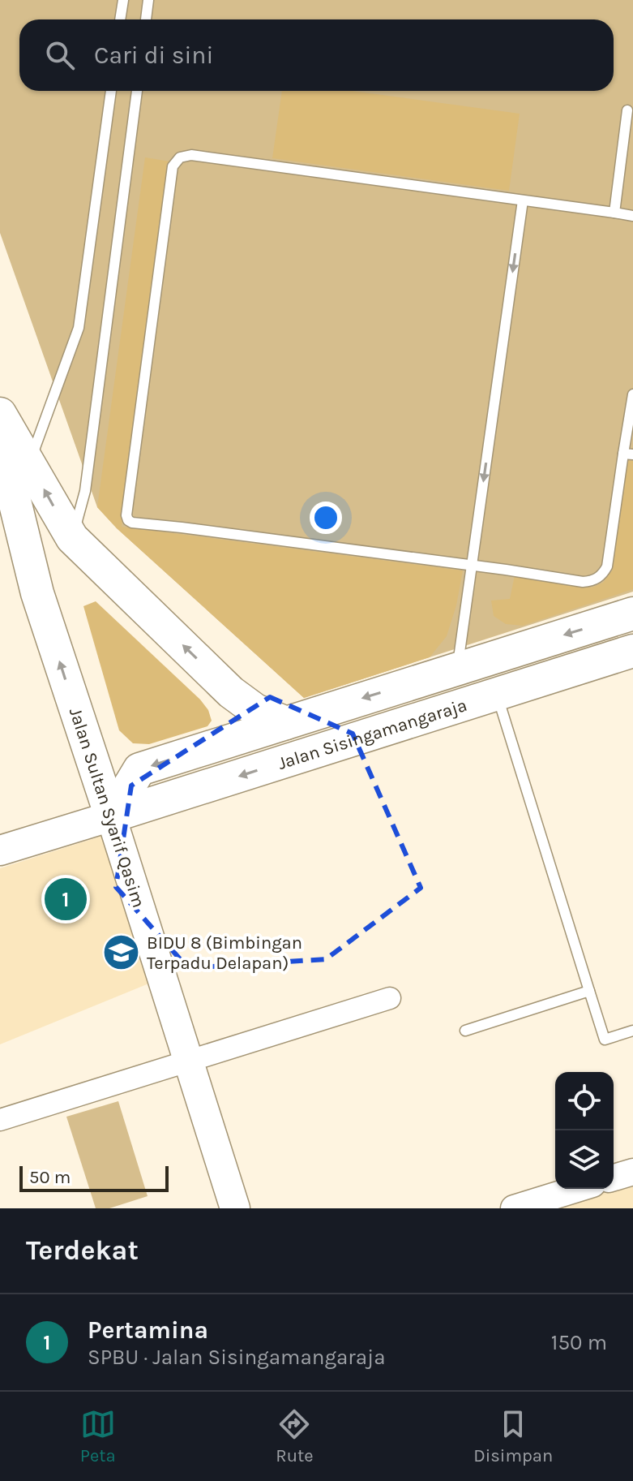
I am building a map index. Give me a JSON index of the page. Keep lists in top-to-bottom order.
{
  "streets": {
    "main road": ["Jalan Sisingamangaraja", "Jalan Sultan Syarif Qasim"]
  },
  "crossings": [
    ["Jalan Sisingamangaraja", "Jalan Sultan Syarif Qasim"]
  ],
  "one_way": ["Jalan Sisingamangaraja", "Jalan Sultan Syarif Qasim"],
  "places": {
    "school or university": ["BIDU 8 (Bimbingan Terpadu Delapan)"]
  },
  "scale_bar": "50 m",
  "page": {
    "search": "Cari di sini",
    "pins": "1",
    "scale": "50 m",
    "heading": "Terdekat",
    "list": [
      {
        "mark": "1",
        "name": "Pertamina",
        "note": "SPBU · Jalan Sisingamangaraja",
        "value": "150 m"
      }
    ],
    "nav": ["Peta", "Rute", "Disimpan"]
  }
}
